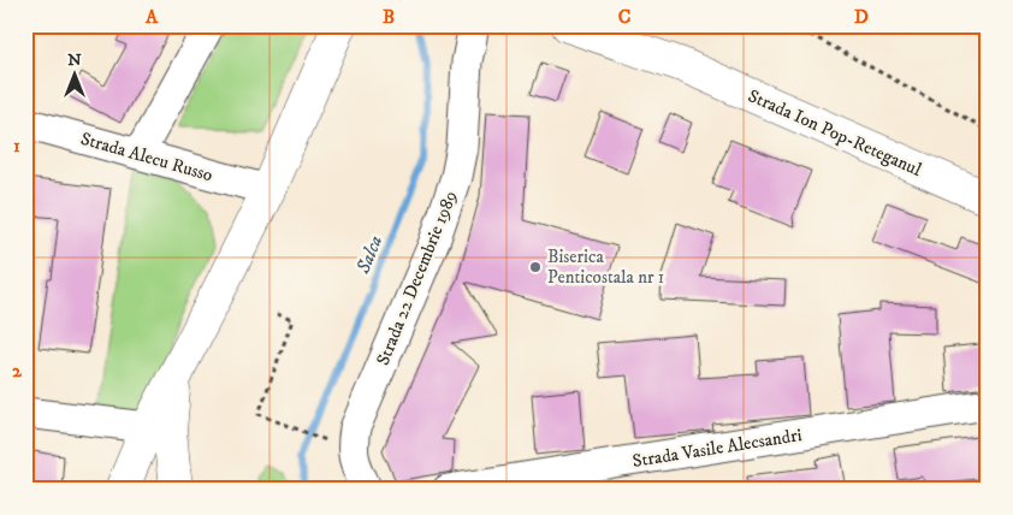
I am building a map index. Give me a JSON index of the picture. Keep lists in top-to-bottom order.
{
  "streets": {
    "main road": ["Strada Ion Pop-Reteganul"],
    "street": ["Strada Alecu Russo", "Strada 22 Decembrie 1989", "Strada Vasile Alecsandri"]
  },
  "water": ["Salca"],
  "places": ["Biserica Penticostala nr 1"],
  "north": "top",
  "grid": {
    "columns": [
      "A",
      "B",
      "C",
      "D"
    ],
    "rows": ["1", "2"]
  }
}
